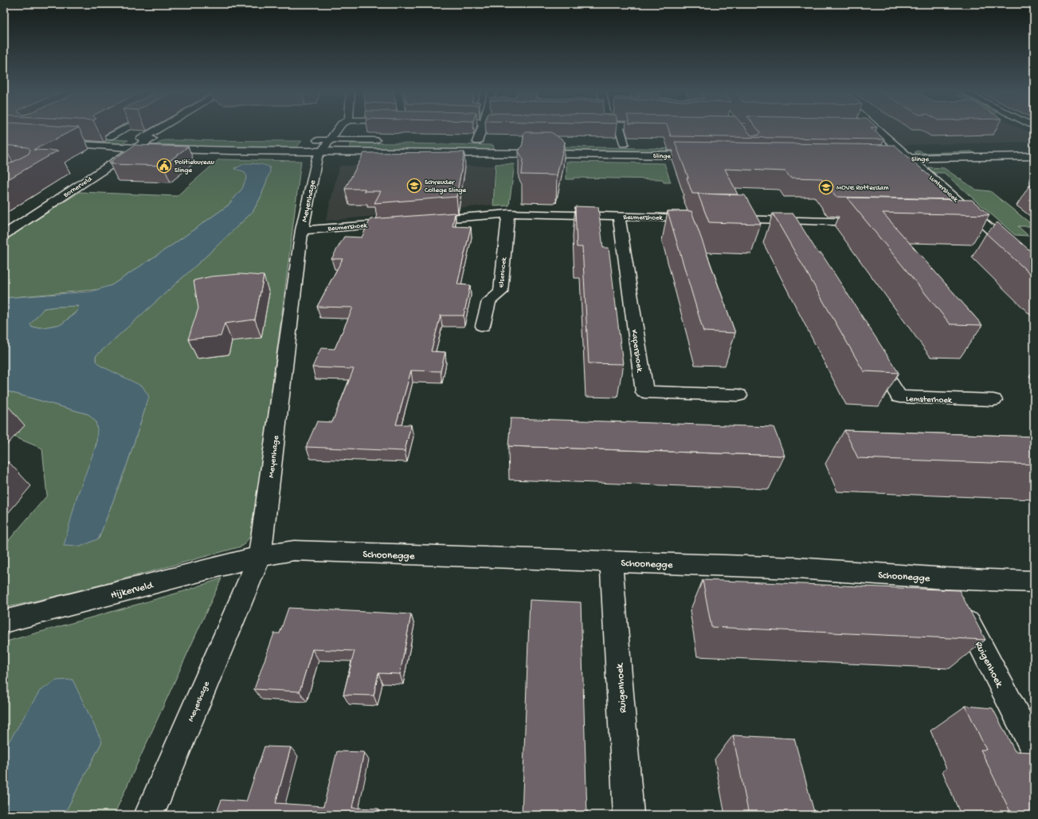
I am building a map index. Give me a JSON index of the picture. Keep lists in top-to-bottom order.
{
  "streets": {
    "street": [
      "Slinge",
      "Bornerveld",
      "Luntershoek",
      "Meyenhage",
      "Beumershoek",
      "Elsenhoek",
      "Kapershoek",
      "Lemsterhoek",
      "Schoonegge",
      "Hijkerveld",
      "Ruigenhoek"
    ]
  },
  "crossings": [
    ["Slinge", "Bornerveld"],
    ["Slinge", "Luntershoek"],
    ["Slinge", "Meyenhage"],
    ["Meyenhage", "Beumershoek"],
    ["Meyenhage", "Schoonegge"],
    ["Meyenhage", "Hijkerveld"],
    ["Beumershoek", "Elsenhoek"],
    ["Beumershoek", "Kapershoek"],
    ["Schoonegge", "Hijkerveld"],
    ["Schoonegge", "Ruigenhoek"]
  ],
  "places": {
    "public building": ["Politiebureau Slinge"],
    "school or university": ["Schreuder College Slinge", "MOVE Rotterdam"]
  }
}
